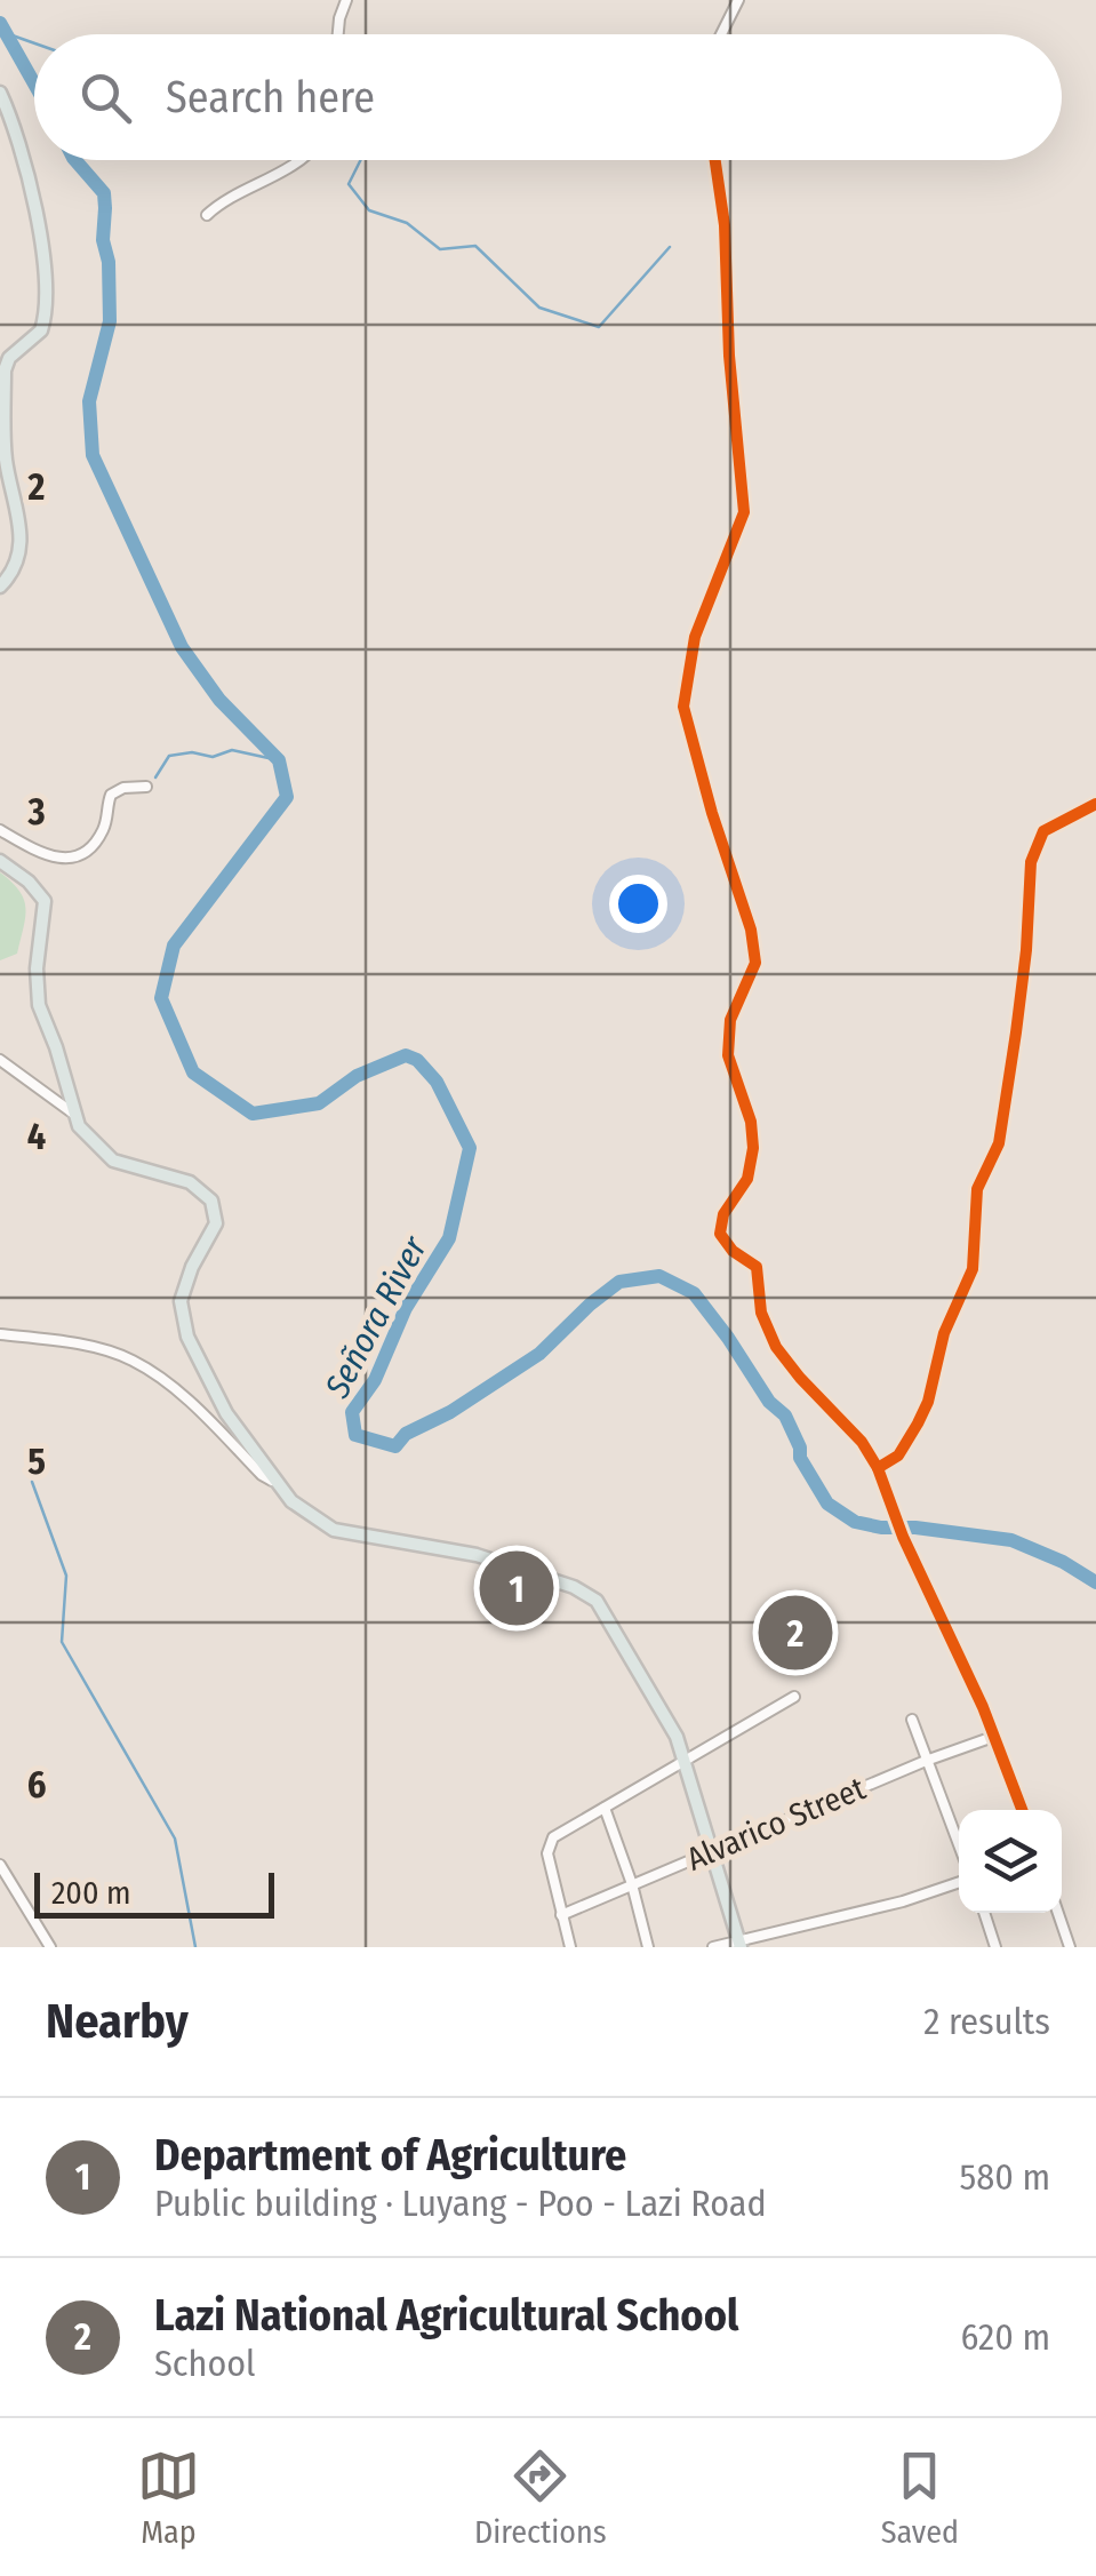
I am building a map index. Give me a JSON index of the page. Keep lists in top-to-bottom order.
{
  "streets": {
    "street": ["Alvarico Street"]
  },
  "water": ["Señora River"],
  "scale_bar": "200 m",
  "page": {
    "search": "Search here",
    "pins": ["1", "2"],
    "scale": "200 m",
    "heading": ["Nearby", "2 results"],
    "list": [
      {
        "mark": "1",
        "name": "Department of Agriculture",
        "note": "Public building · Luyang - Poo - Lazi Road",
        "value": "580 m"
      },
      {
        "mark": "2",
        "name": "Lazi National Agricultural School",
        "note": "School",
        "value": "620 m"
      }
    ],
    "nav": ["Map", "Directions", "Saved"]
  },
  "grid": {
    "rows": [
      "2",
      "3",
      "4",
      "5",
      "6"
    ]
  }
}
